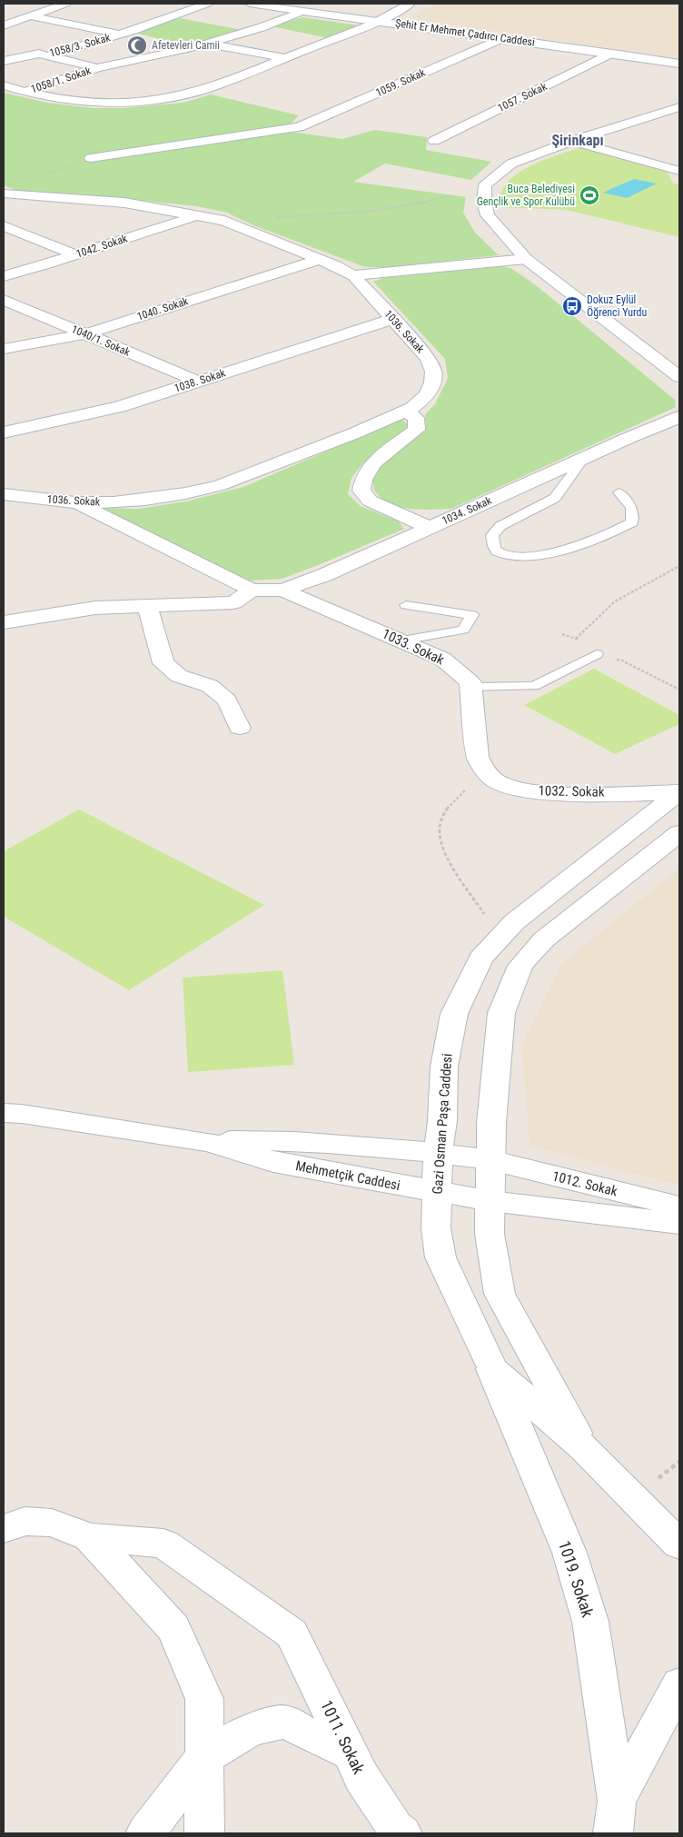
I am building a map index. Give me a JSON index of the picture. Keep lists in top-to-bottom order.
{
  "streets": {
    "street": [
      "Şehit Er Mehmet Çadırcı Caddesi",
      "1058/3. Sokak",
      "1058/1. Sokak",
      "1059. Sokak",
      "1057. Sokak",
      "1042. Sokak",
      "1040. Sokak",
      "1036. Sokak",
      "1040/1. Sokak",
      "1038. Sokak",
      "1034. Sokak",
      "1033. Sokak",
      "1032. Sokak",
      "Gazi Osman Paşa Caddesi",
      "Mehmetçik Caddesi",
      "1012. Sokak",
      "1019. Sokak",
      "1011. Sokak"
    ]
  },
  "crossings": [
    ["Şehit Er Mehmet Çadırcı Caddesi", "1058/1. Sokak"],
    ["Şehit Er Mehmet Çadırcı Caddesi", "1059. Sokak"],
    ["Şehit Er Mehmet Çadırcı Caddesi", "1057. Sokak"],
    ["1058/3. Sokak", "1058/1. Sokak"],
    ["1042. Sokak", "1036. Sokak"],
    ["1040. Sokak", "1036. Sokak"],
    ["1040. Sokak", "1040/1. Sokak"],
    ["1036. Sokak", "1038. Sokak"],
    ["1040/1. Sokak", "1038. Sokak"],
    ["1034. Sokak", "1033. Sokak"],
    ["1032. Sokak", "Gazi Osman Paşa Caddesi"],
    ["Gazi Osman Paşa Caddesi", "Mehmetçik Caddesi"],
    ["Gazi Osman Paşa Caddesi", "1012. Sokak"],
    ["Gazi Osman Paşa Caddesi", "1019. Sokak"],
    ["Mehmetçik Caddesi", "1012. Sokak"]
  ],
  "districts": ["Şirinkapı"],
  "places": {
    "mosque": ["Afetevleri Camii"],
    "sports": ["Buca Belediyesi Gençlik ve Spor Kulübü"],
    "bus stop": ["Dokuz Eylül Öğrenci Yurdu"]
  }
}
